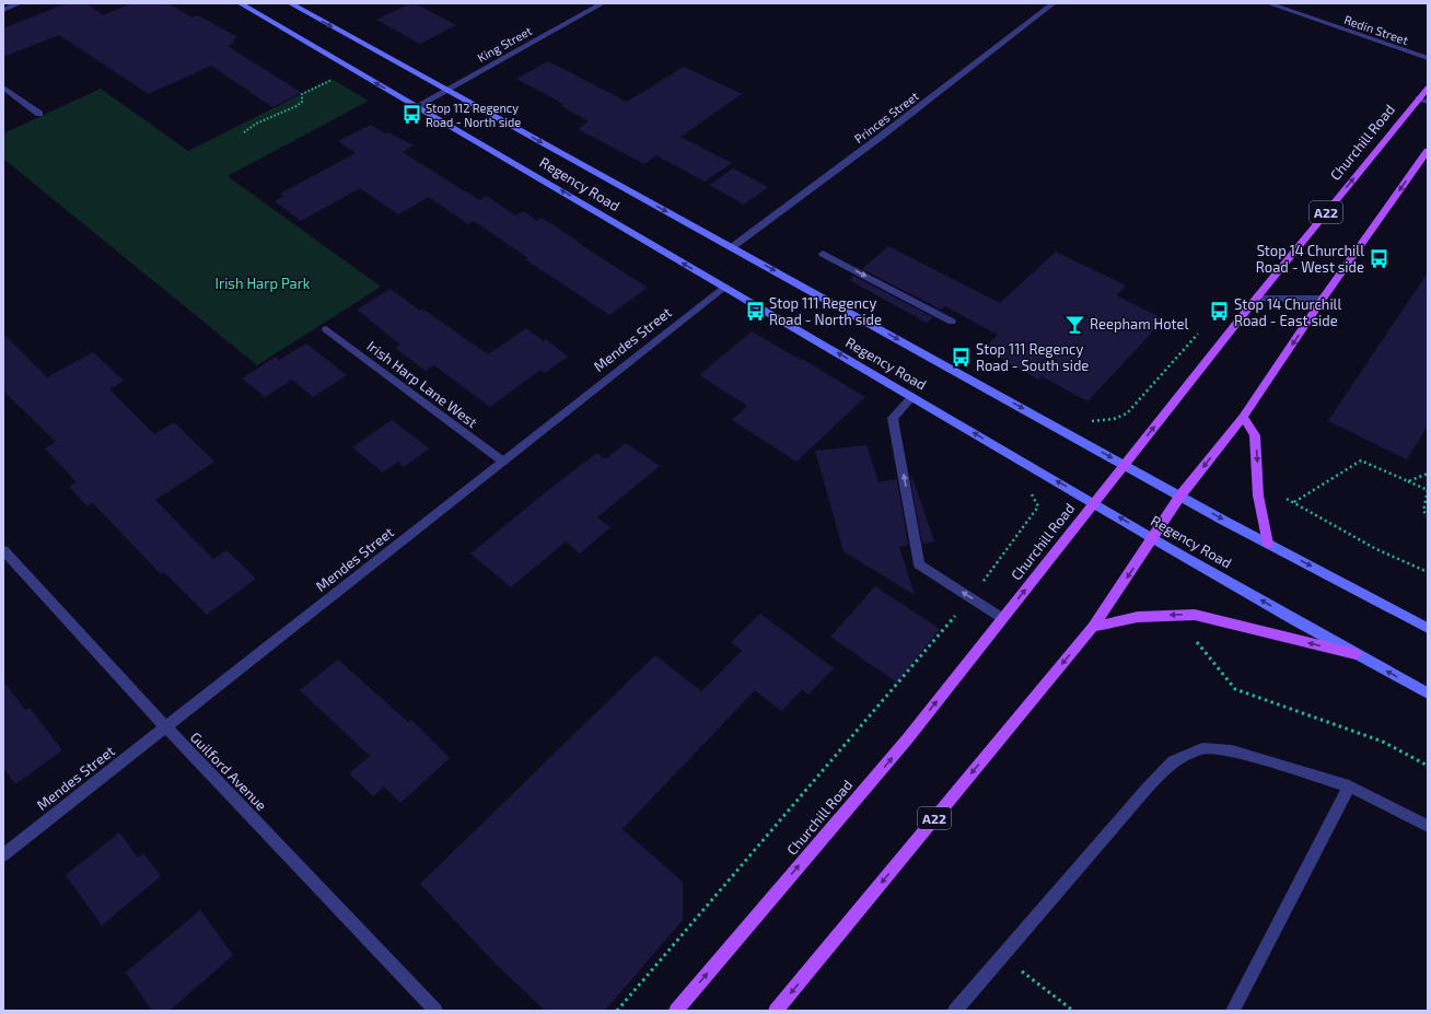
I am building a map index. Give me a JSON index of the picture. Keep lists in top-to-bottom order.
{
  "streets": {
    "main road": ["Churchill Road", "Regency Road", "A22"],
    "street": [
      "Redin Street",
      "King Street",
      "Princes Street",
      "Mendes Street",
      "Irish Harp Lane West",
      "Guilford Avenue"
    ]
  },
  "crossings": [
    ["King Street", "Regency Road"],
    ["Princes Street", "Regency Road"],
    ["Churchill Road", "Regency Road"],
    ["Regency Road", "A22"],
    ["Regency Road", "Mendes Street"],
    ["Mendes Street", "Irish Harp Lane West"],
    ["Mendes Street", "Guilford Avenue"]
  ],
  "parks": ["Irish Harp Park"],
  "places": {
    "bus stop": [
      "Stop 112 Regency Road - North side",
      "Stop 14 Churchill Road - West side",
      "Stop 111 Regency Road - North side",
      "Stop 14 Churchill Road - East side",
      "Stop 111 Regency Road - South side"
    ],
    "bar": ["Reepham Hotel"]
  }
}
